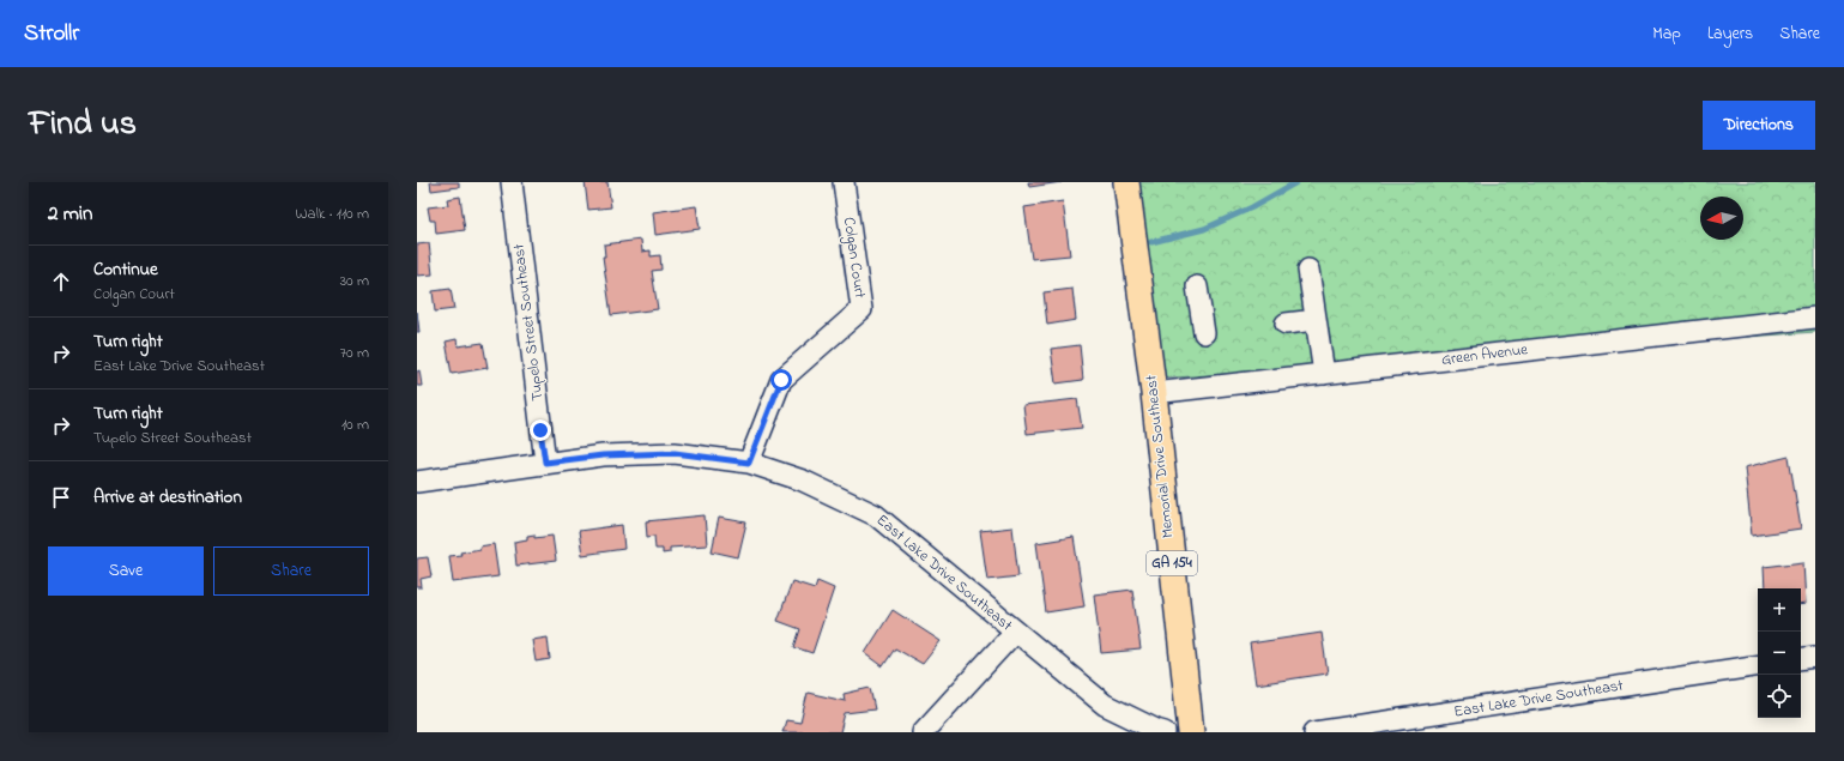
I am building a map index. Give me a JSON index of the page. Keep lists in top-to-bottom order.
{
  "streets": {
    "main road": ["Memorial Drive Southeast", "GA 154"],
    "street": [
      "Colgan Court",
      "Tupelo Street Southeast",
      "Green Avenue",
      "East Lake Drive Southeast"
    ]
  },
  "crossings": [
    ["Colgan Court", "East Lake Drive Southeast"],
    ["Tupelo Street Southeast", "East Lake Drive Southeast"],
    ["Green Avenue", "Memorial Drive Southeast"]
  ],
  "north": "left",
  "page": {
    "header": "Strollr",
    "nav": ["Map", "Layers", "Share"],
    "title": "Find us",
    "buttons": [
      "Directions",
      ["Save", "Share"]
    ],
    "heading": ["2 min", "Walk · 110 m"],
    "list": [
      ["Continue", "Colgan Court", "30 m"],
      ["Turn right", "East Lake Drive Southeast", "70 m"],
      ["Turn right", "Tupelo Street Southeast", "10 m"],
      "Arrive at destination"
    ],
    "map_buttons": ["+", "−"]
  }
}
